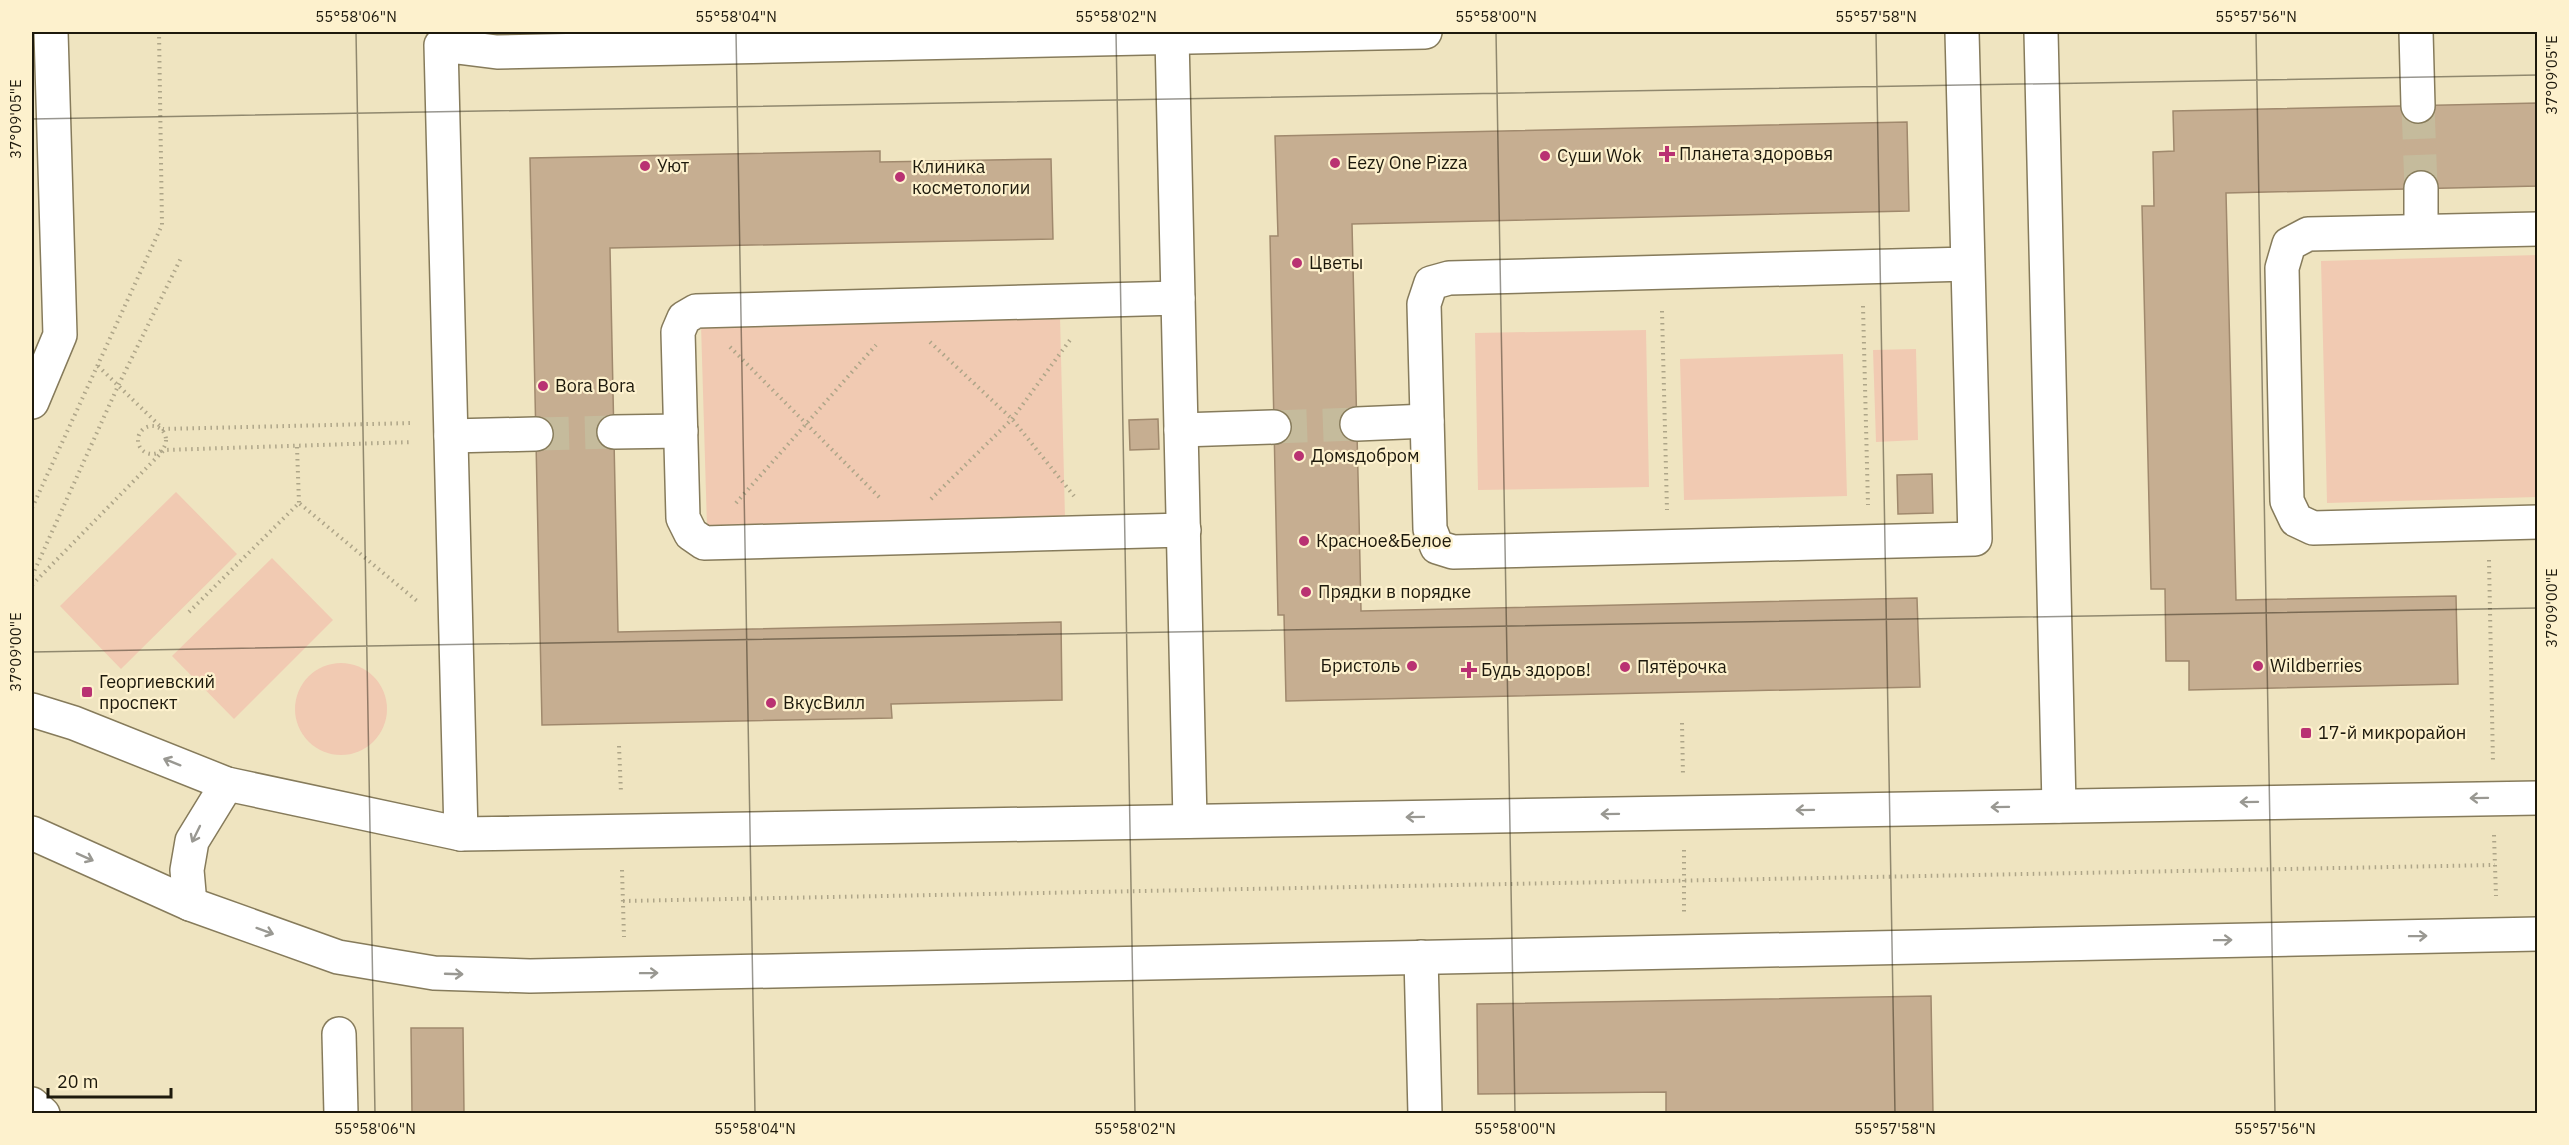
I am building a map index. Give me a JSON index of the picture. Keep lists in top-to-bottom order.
{
  "places": {
    "health": ["Планета здоровья", "Будь здоров!"],
    "other": [
      "Суши Wok",
      "Eezy One Pizza",
      "Уют",
      "Клиника косметологии",
      "Цветы",
      "Bora Bora",
      "Домsдобром",
      "Красное&Белое",
      "Прядки в порядке",
      "Бристоль",
      "Wildberries",
      "Пятёрочка",
      "ВкусВилл"
    ],
    "transit": ["Георгиевский проспект", "17-й микрорайон"]
  },
  "scale_bar": "20 m",
  "coordinates": [
    "55°58'06\"N",
    "55°58'04\"N",
    "55°58'02\"N",
    "55°58'00\"N",
    "55°57'58\"N",
    "55°57'56\"N",
    "37°09'05\"E",
    "37°09'00\"E"
  ]
}
